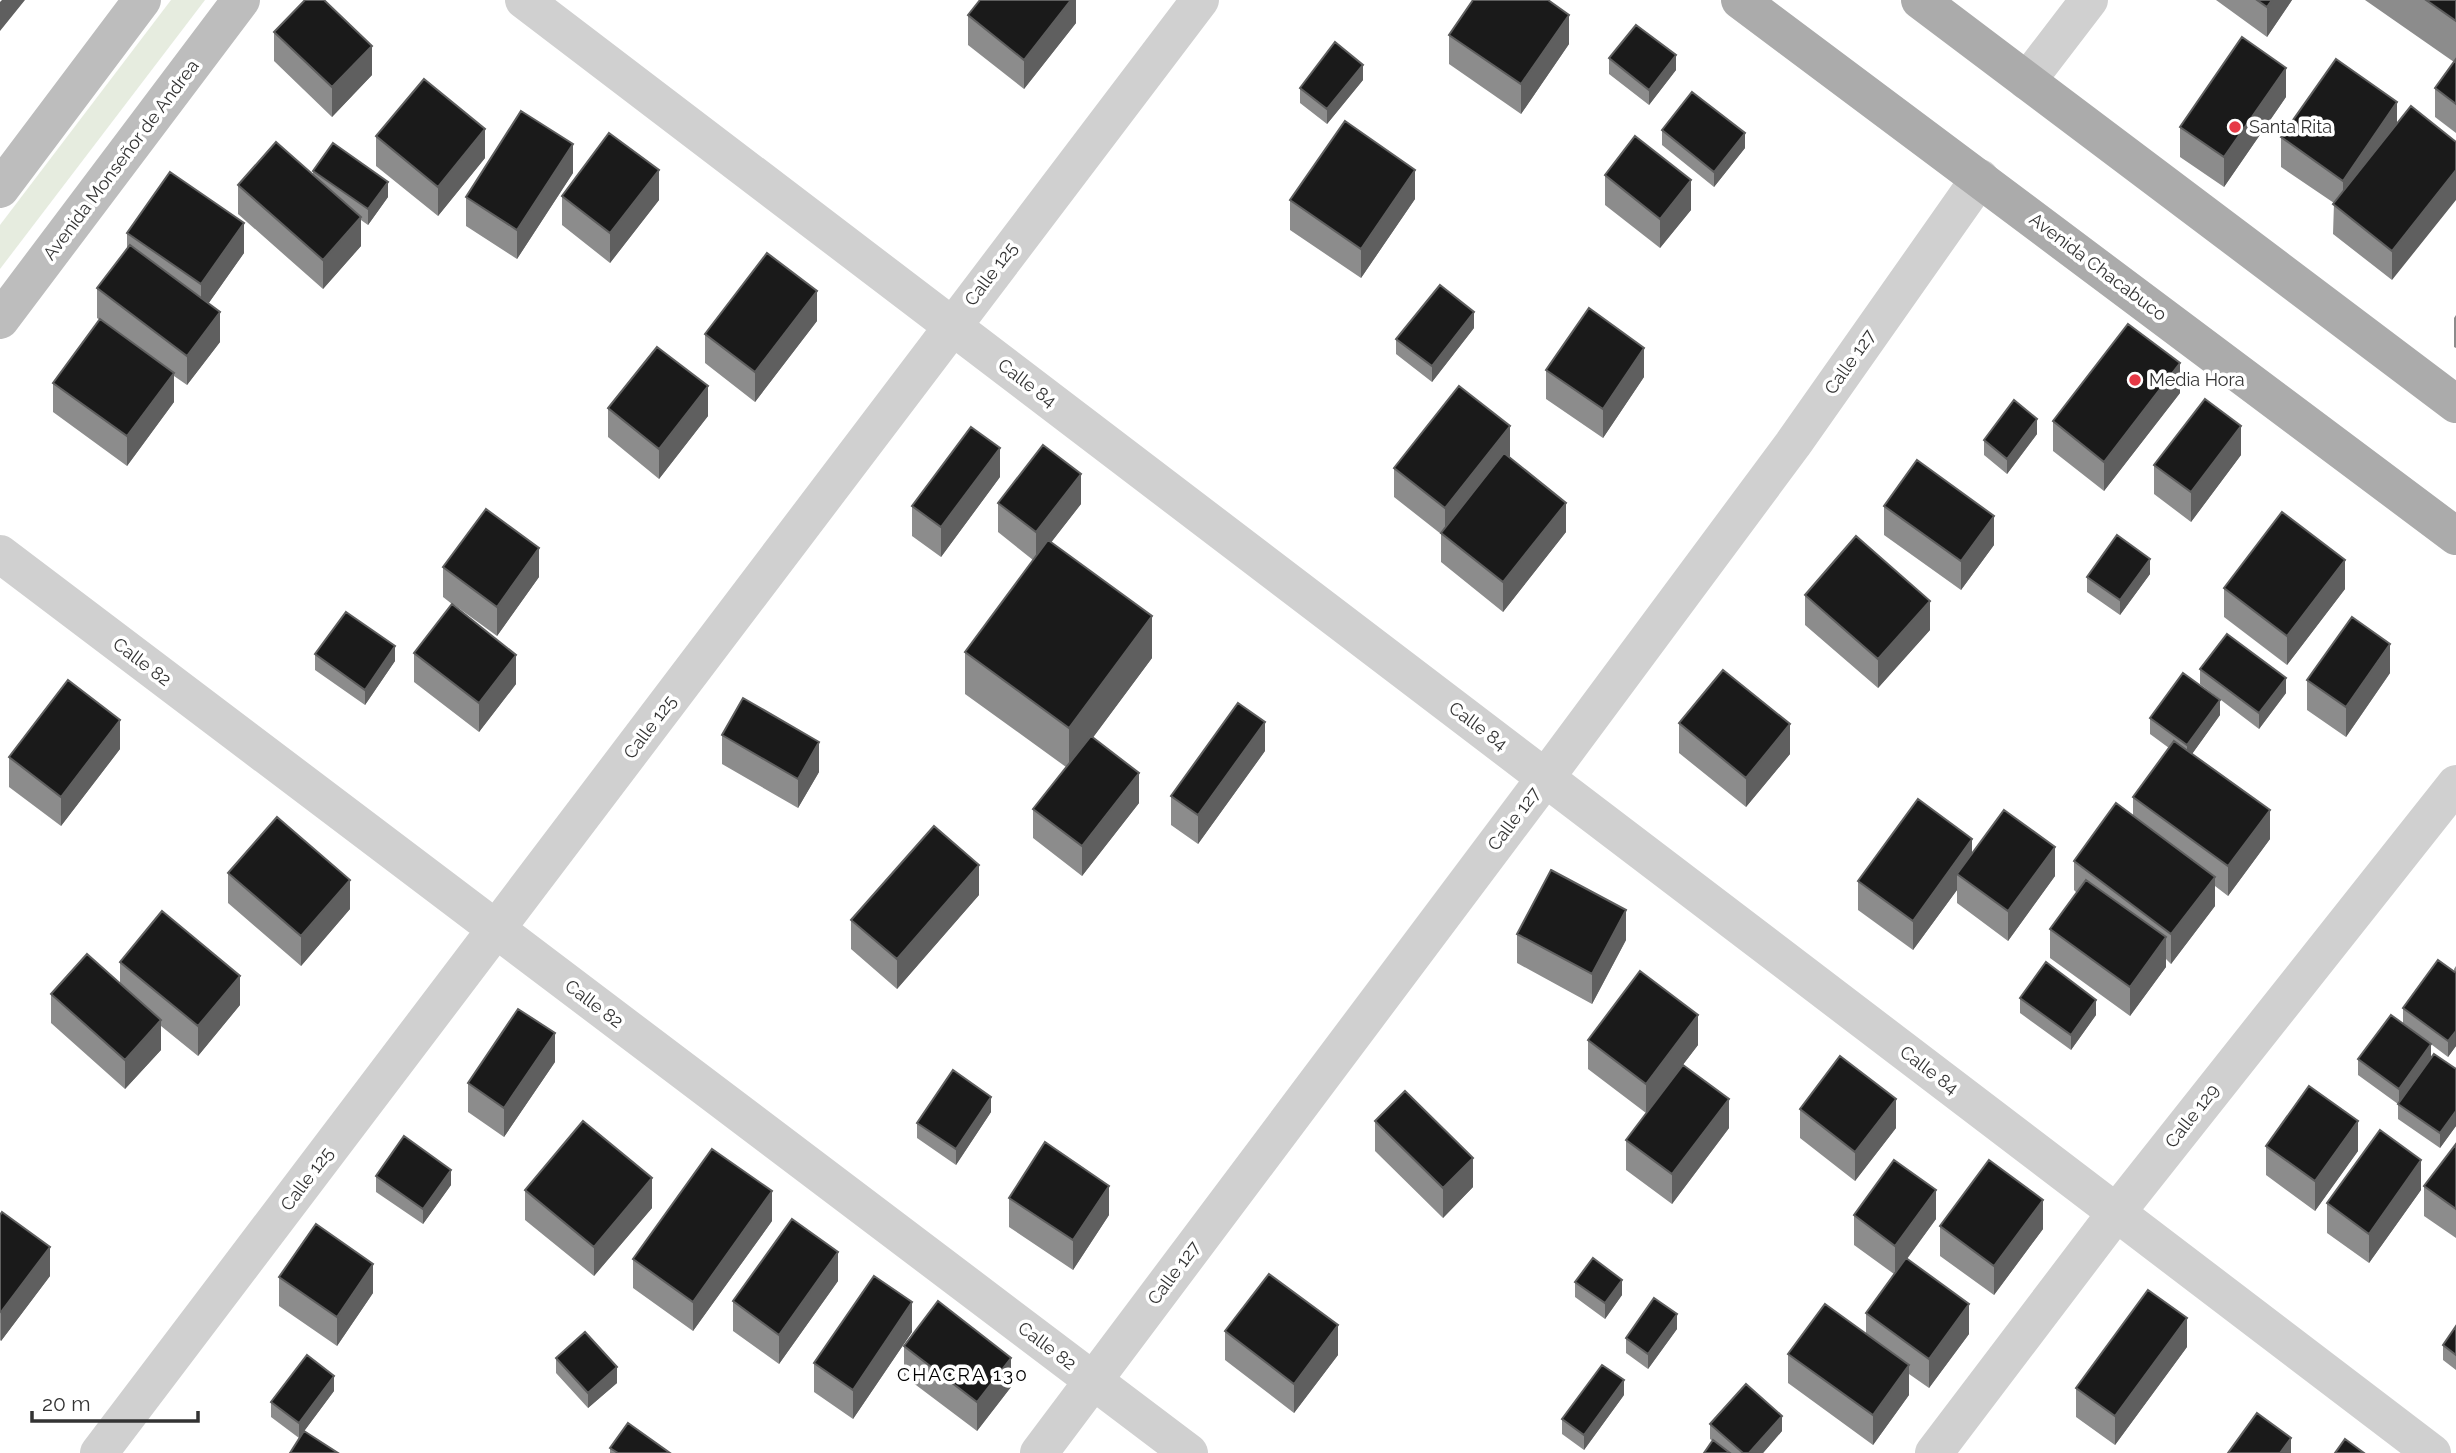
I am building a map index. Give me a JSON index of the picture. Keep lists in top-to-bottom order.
{
  "streets": {
    "main road": ["Avenida Monseñor de Andrea", "Avenida Chacabuco"],
    "street": [
      "Calle 125",
      "Calle 127",
      "Calle 84",
      "Calle 82",
      "Calle 129"
    ]
  },
  "crossings": [
    ["Avenida Chacabuco", "Calle 127"],
    ["Calle 125", "Calle 84"],
    ["Calle 125", "Calle 82"],
    ["Calle 127", "Calle 84"],
    ["Calle 127", "Calle 82"],
    ["Calle 84", "Calle 129"]
  ],
  "districts": ["CHACRA 130"],
  "places": ["Santa Rita", "Media Hora"],
  "scale_bar": "20 m"
}
